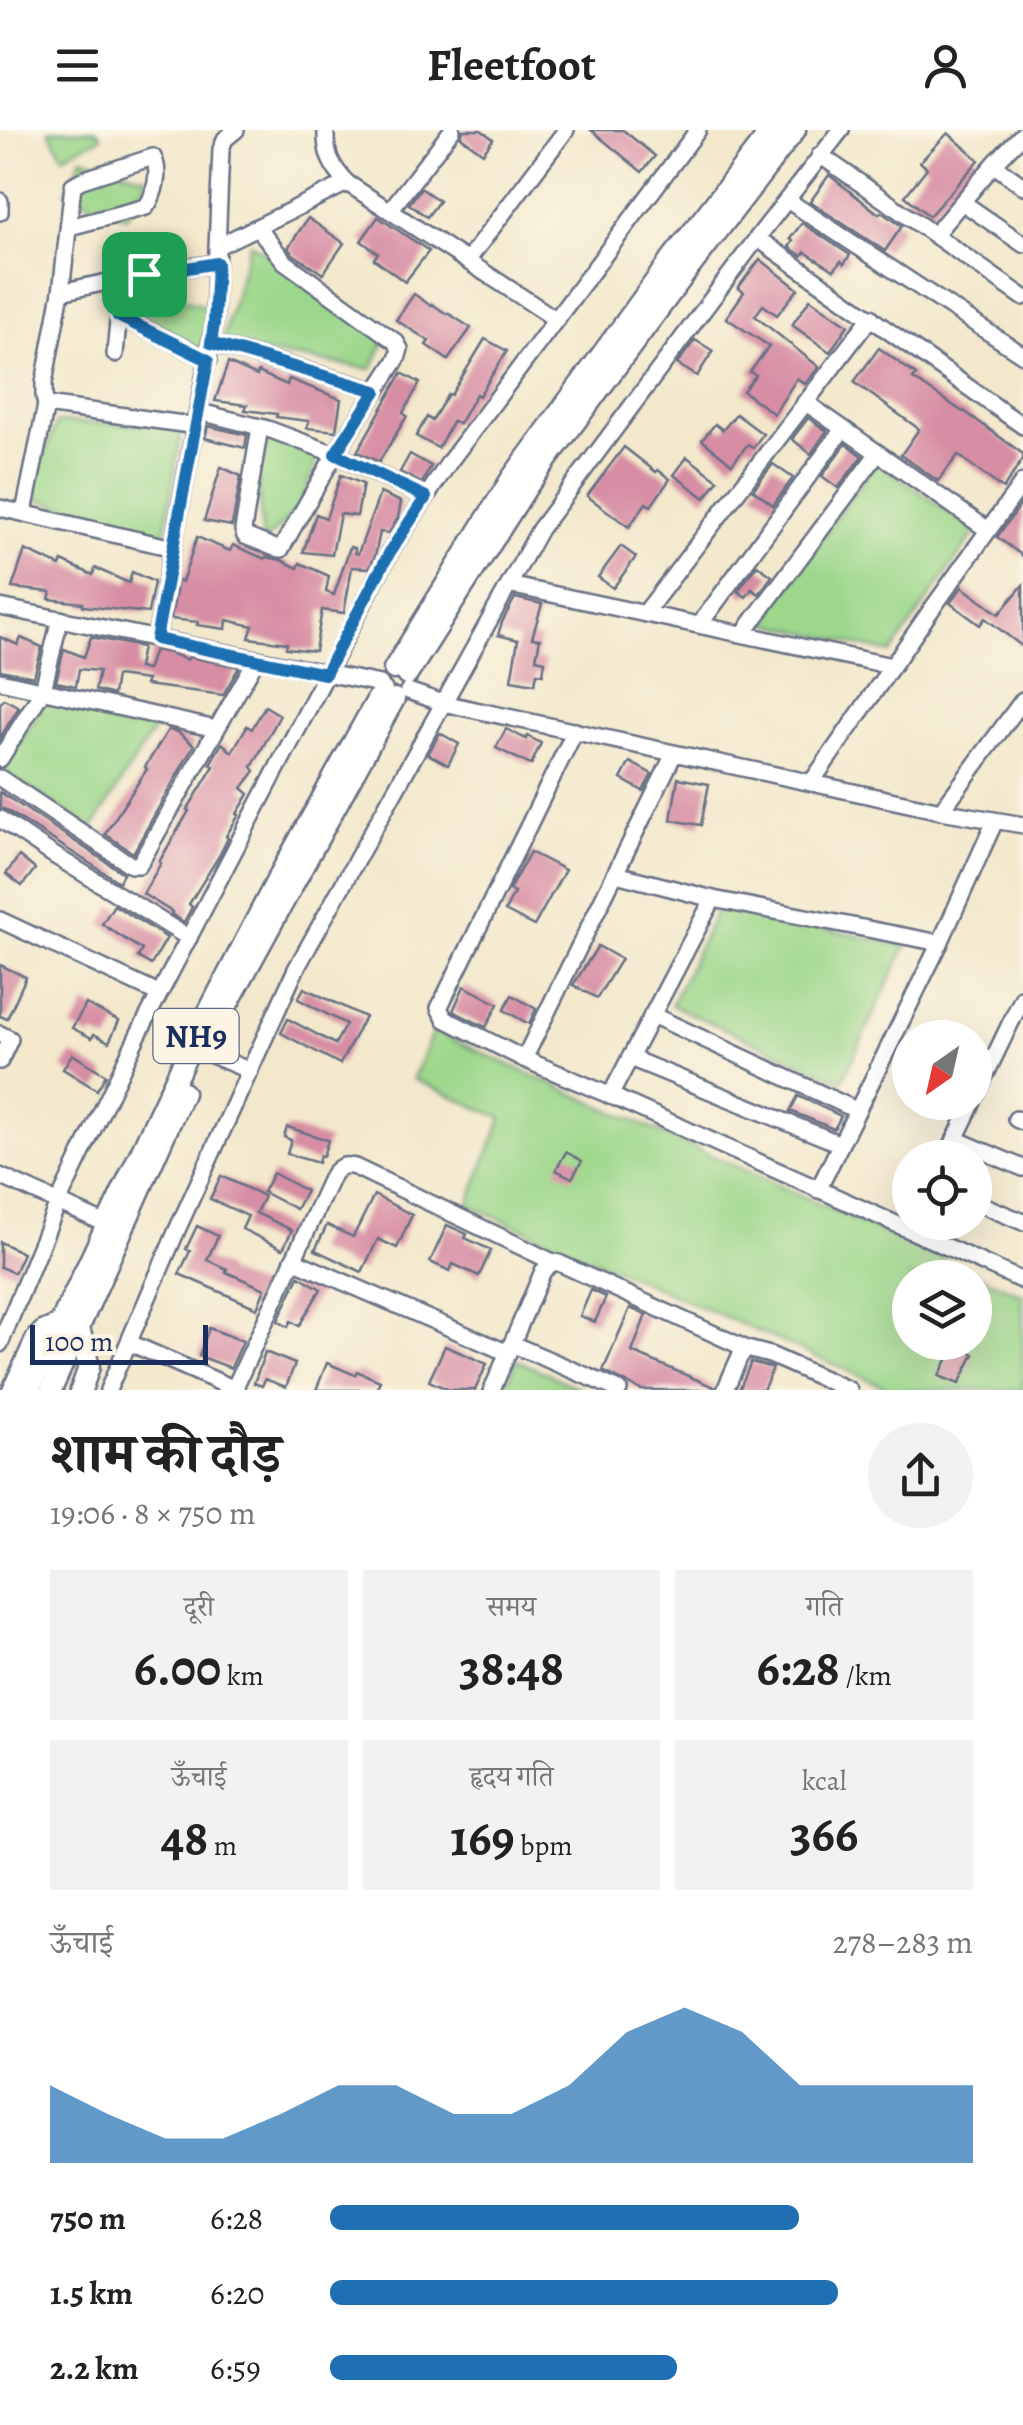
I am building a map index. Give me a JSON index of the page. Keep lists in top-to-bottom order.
{
  "streets": {
    "highway": ["NH9"]
  },
  "scale_bar": "100 m",
  "north": "bottom left",
  "page": {
    "header": "Fleetfoot",
    "scale": "100 m",
    "heading": ["शाम की दौड़", "19:06 · 8 × 750 m"],
    "stats": [
      ["दूरी", "6.00 km"],
      ["समय", "38:48"],
      ["गति", "6:28 /km"],
      ["ऊँचाई", "48 m"],
      ["हृदय गति", "169 bpm"],
      ["kcal", "366"]
    ],
    "chart": ["ऊँचाई", "278–283 m"],
    "list": [
      {
        "name": "750 m",
        "note": "6:28"
      },
      {
        "name": "1.5 km",
        "note": "6:20"
      },
      {
        "name": "2.2 km",
        "note": "6:59"
      }
    ]
  }
}
